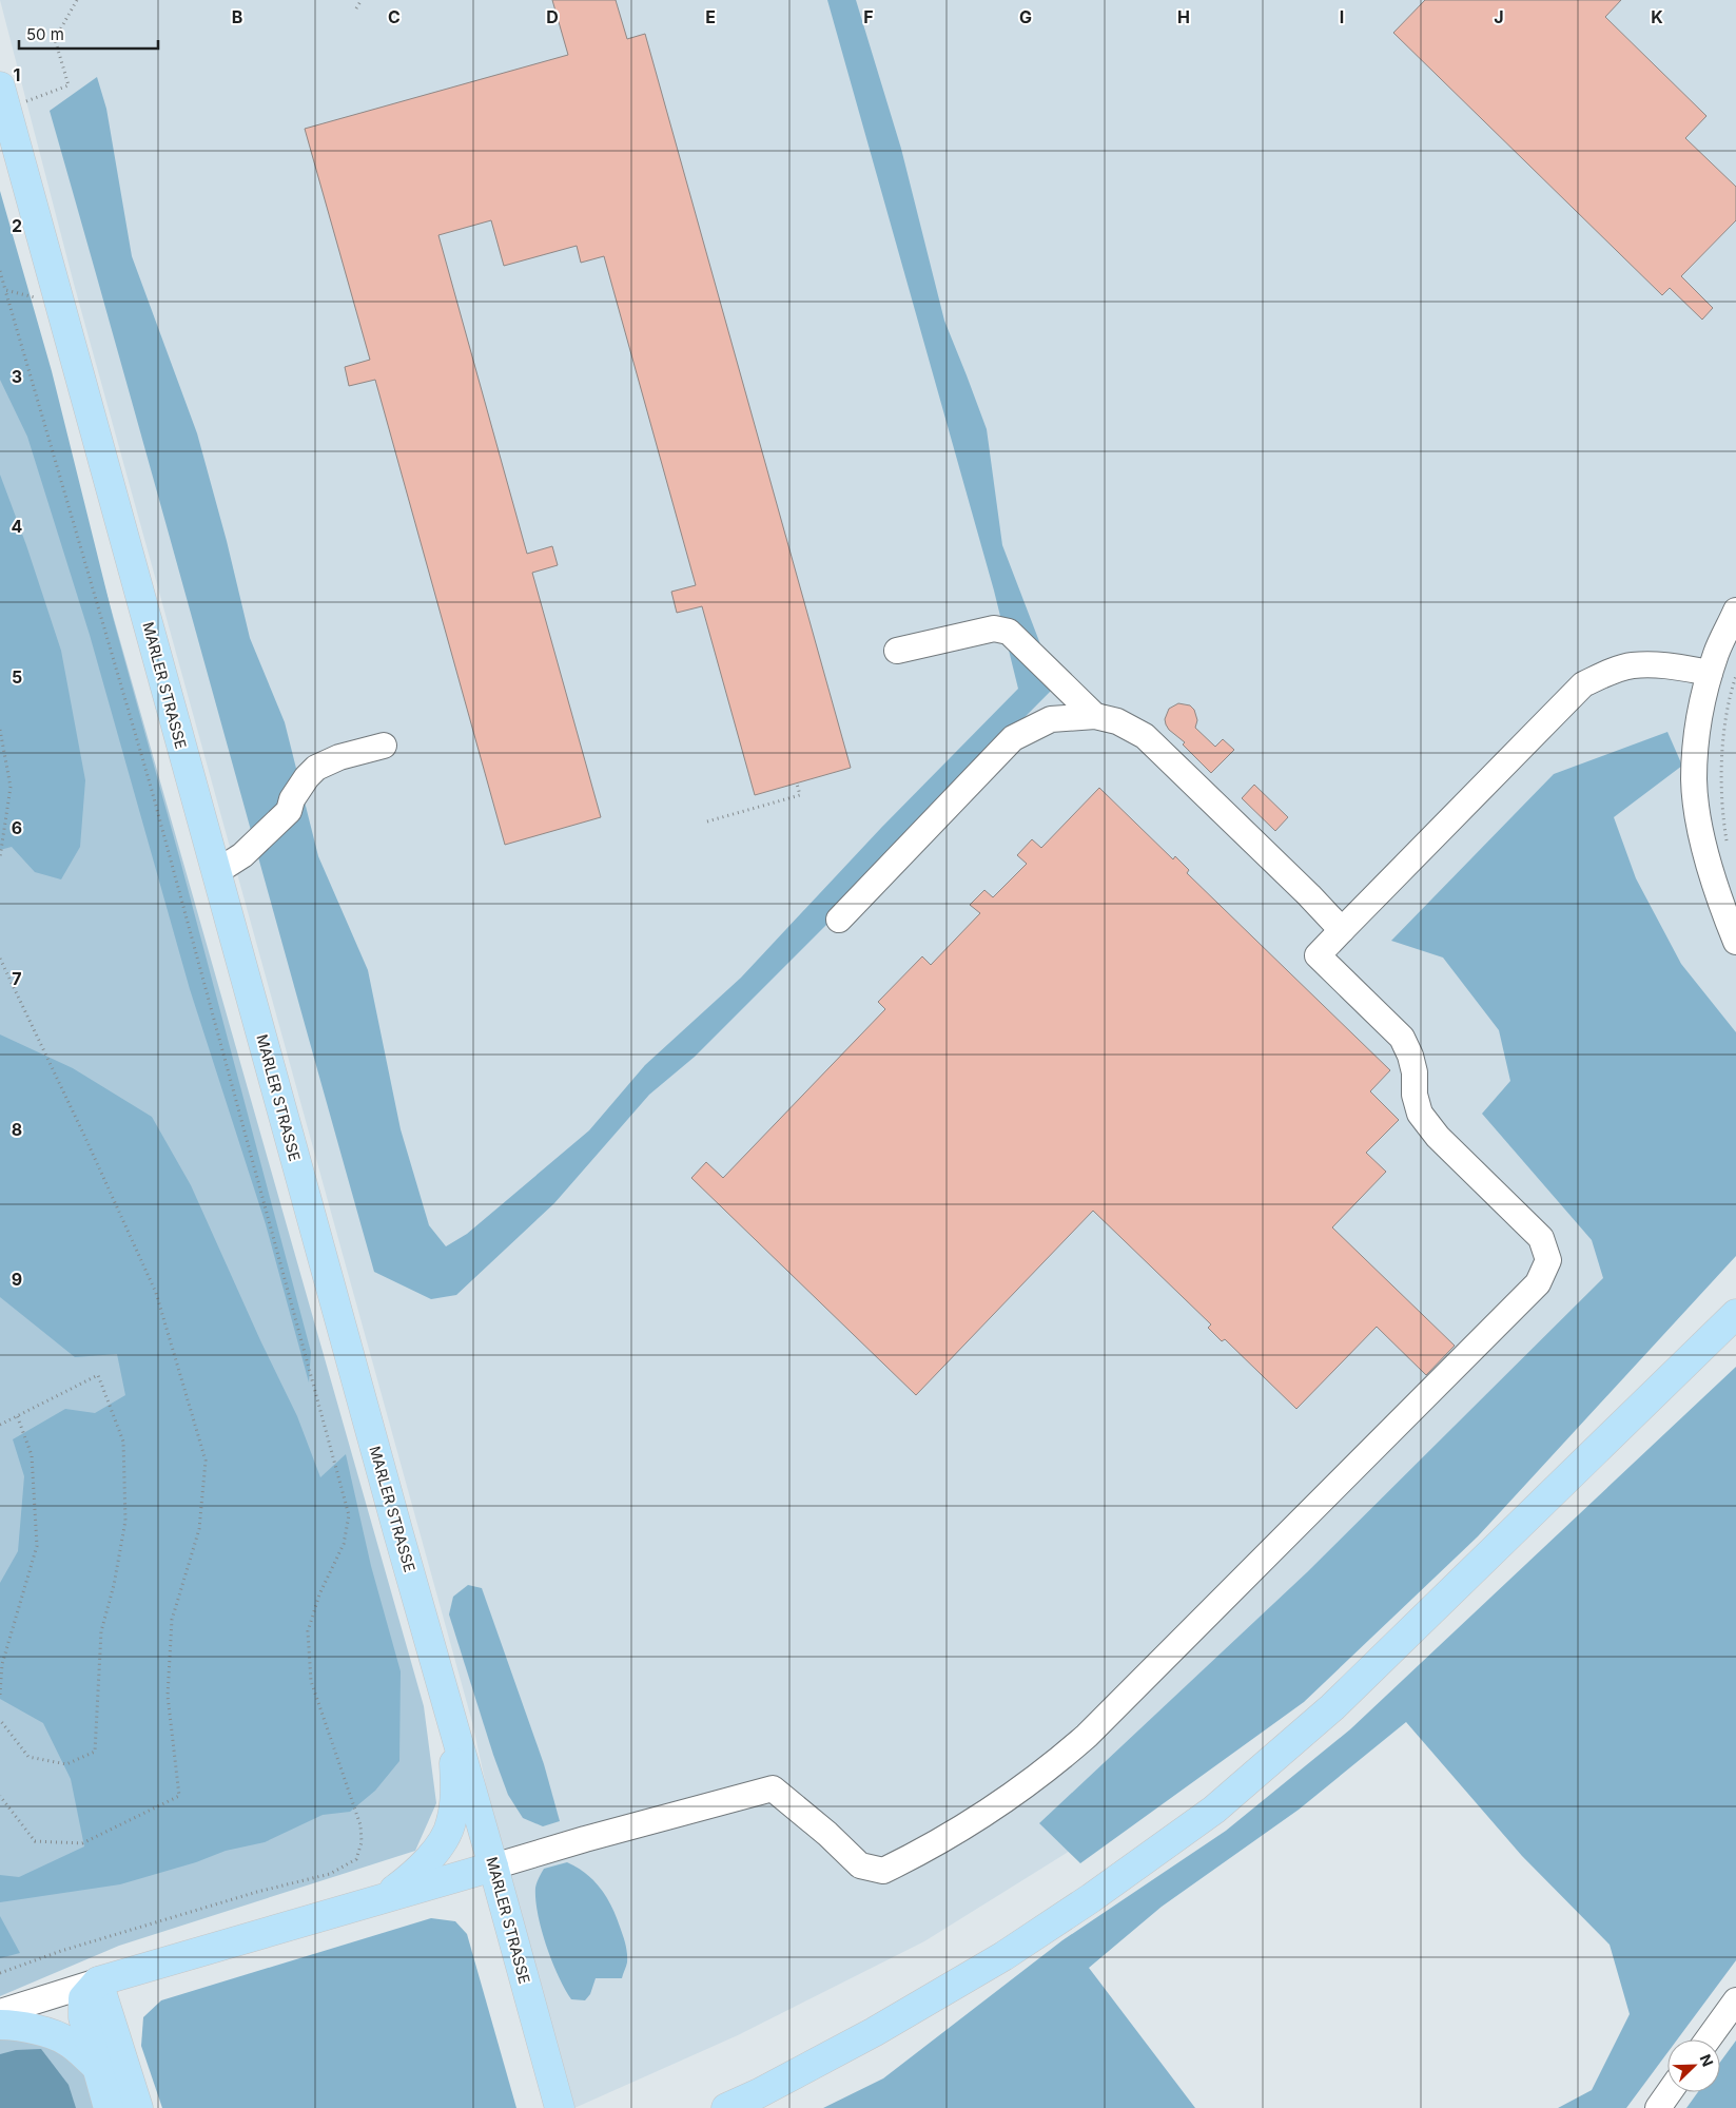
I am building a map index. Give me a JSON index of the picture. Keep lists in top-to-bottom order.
{
  "streets": {
    "main road": ["MARLER STRASSE"]
  },
  "scale_bar": "50 m",
  "north": "top right",
  "grid": {
    "columns": [
      "B",
      "C",
      "D",
      "E",
      "F",
      "G",
      "H",
      "I",
      "J",
      "K"
    ],
    "rows": [
      "1",
      "2",
      "3",
      "4",
      "5",
      "6",
      "7",
      "8",
      "9"
    ]
  }
}
